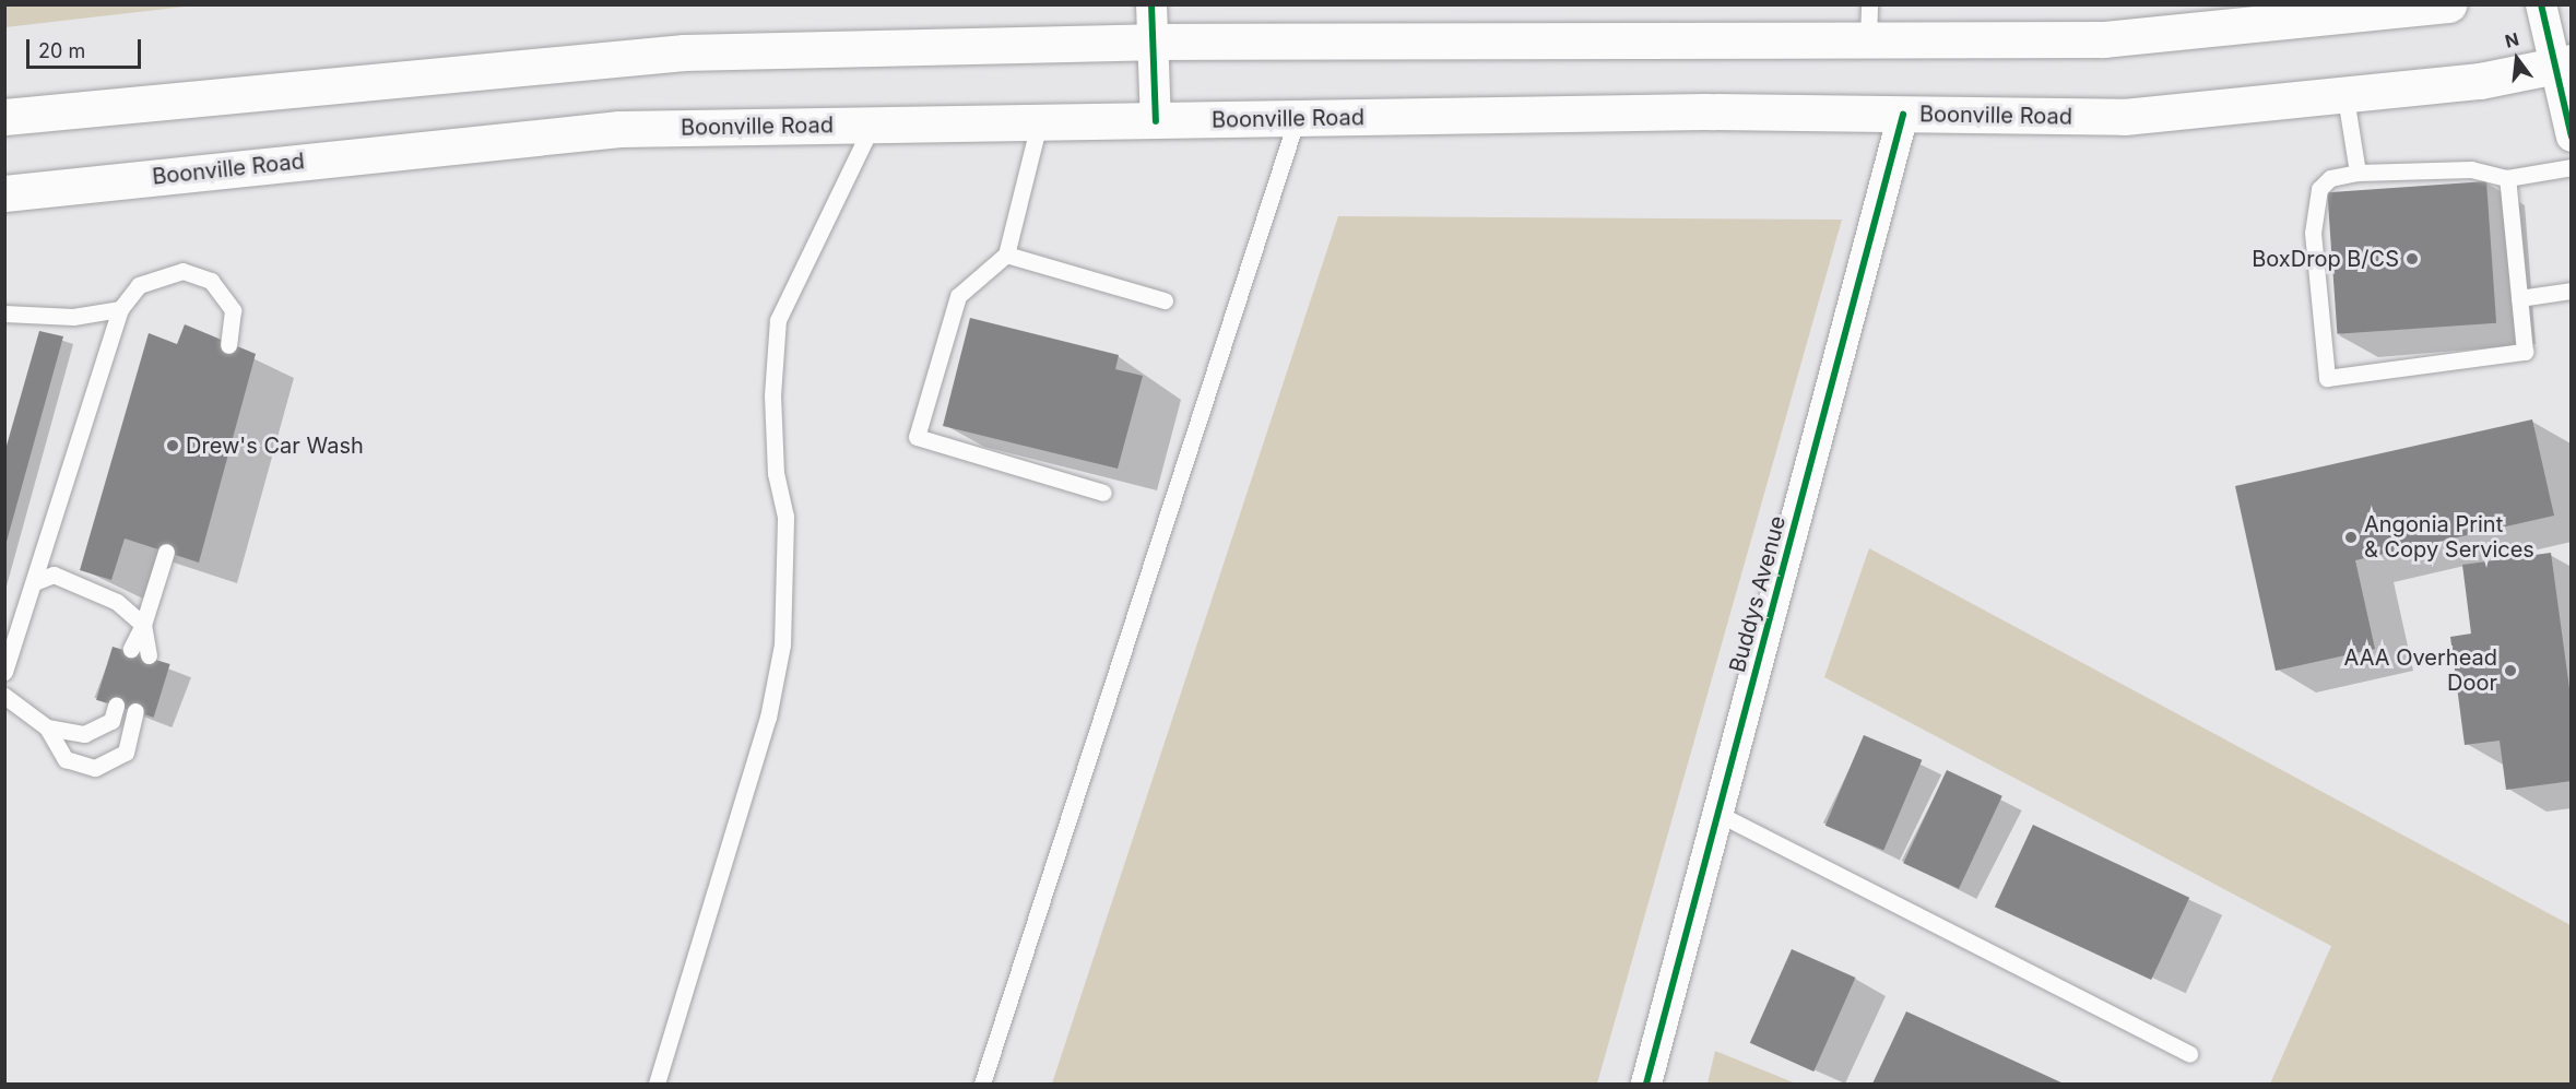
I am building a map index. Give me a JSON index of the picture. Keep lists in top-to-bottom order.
{
  "streets": {
    "main road": ["Boonville Road"],
    "street": ["Buddys Avenue"]
  },
  "crossings": [
    ["Boonville Road", "Buddys Avenue"]
  ],
  "places": [
    "BoxDrop B/CS",
    "Drew's Car Wash",
    "Angonia Print & Copy Services",
    "AAA Overhead Door"
  ],
  "scale_bar": "20 m",
  "north": "top"
}
